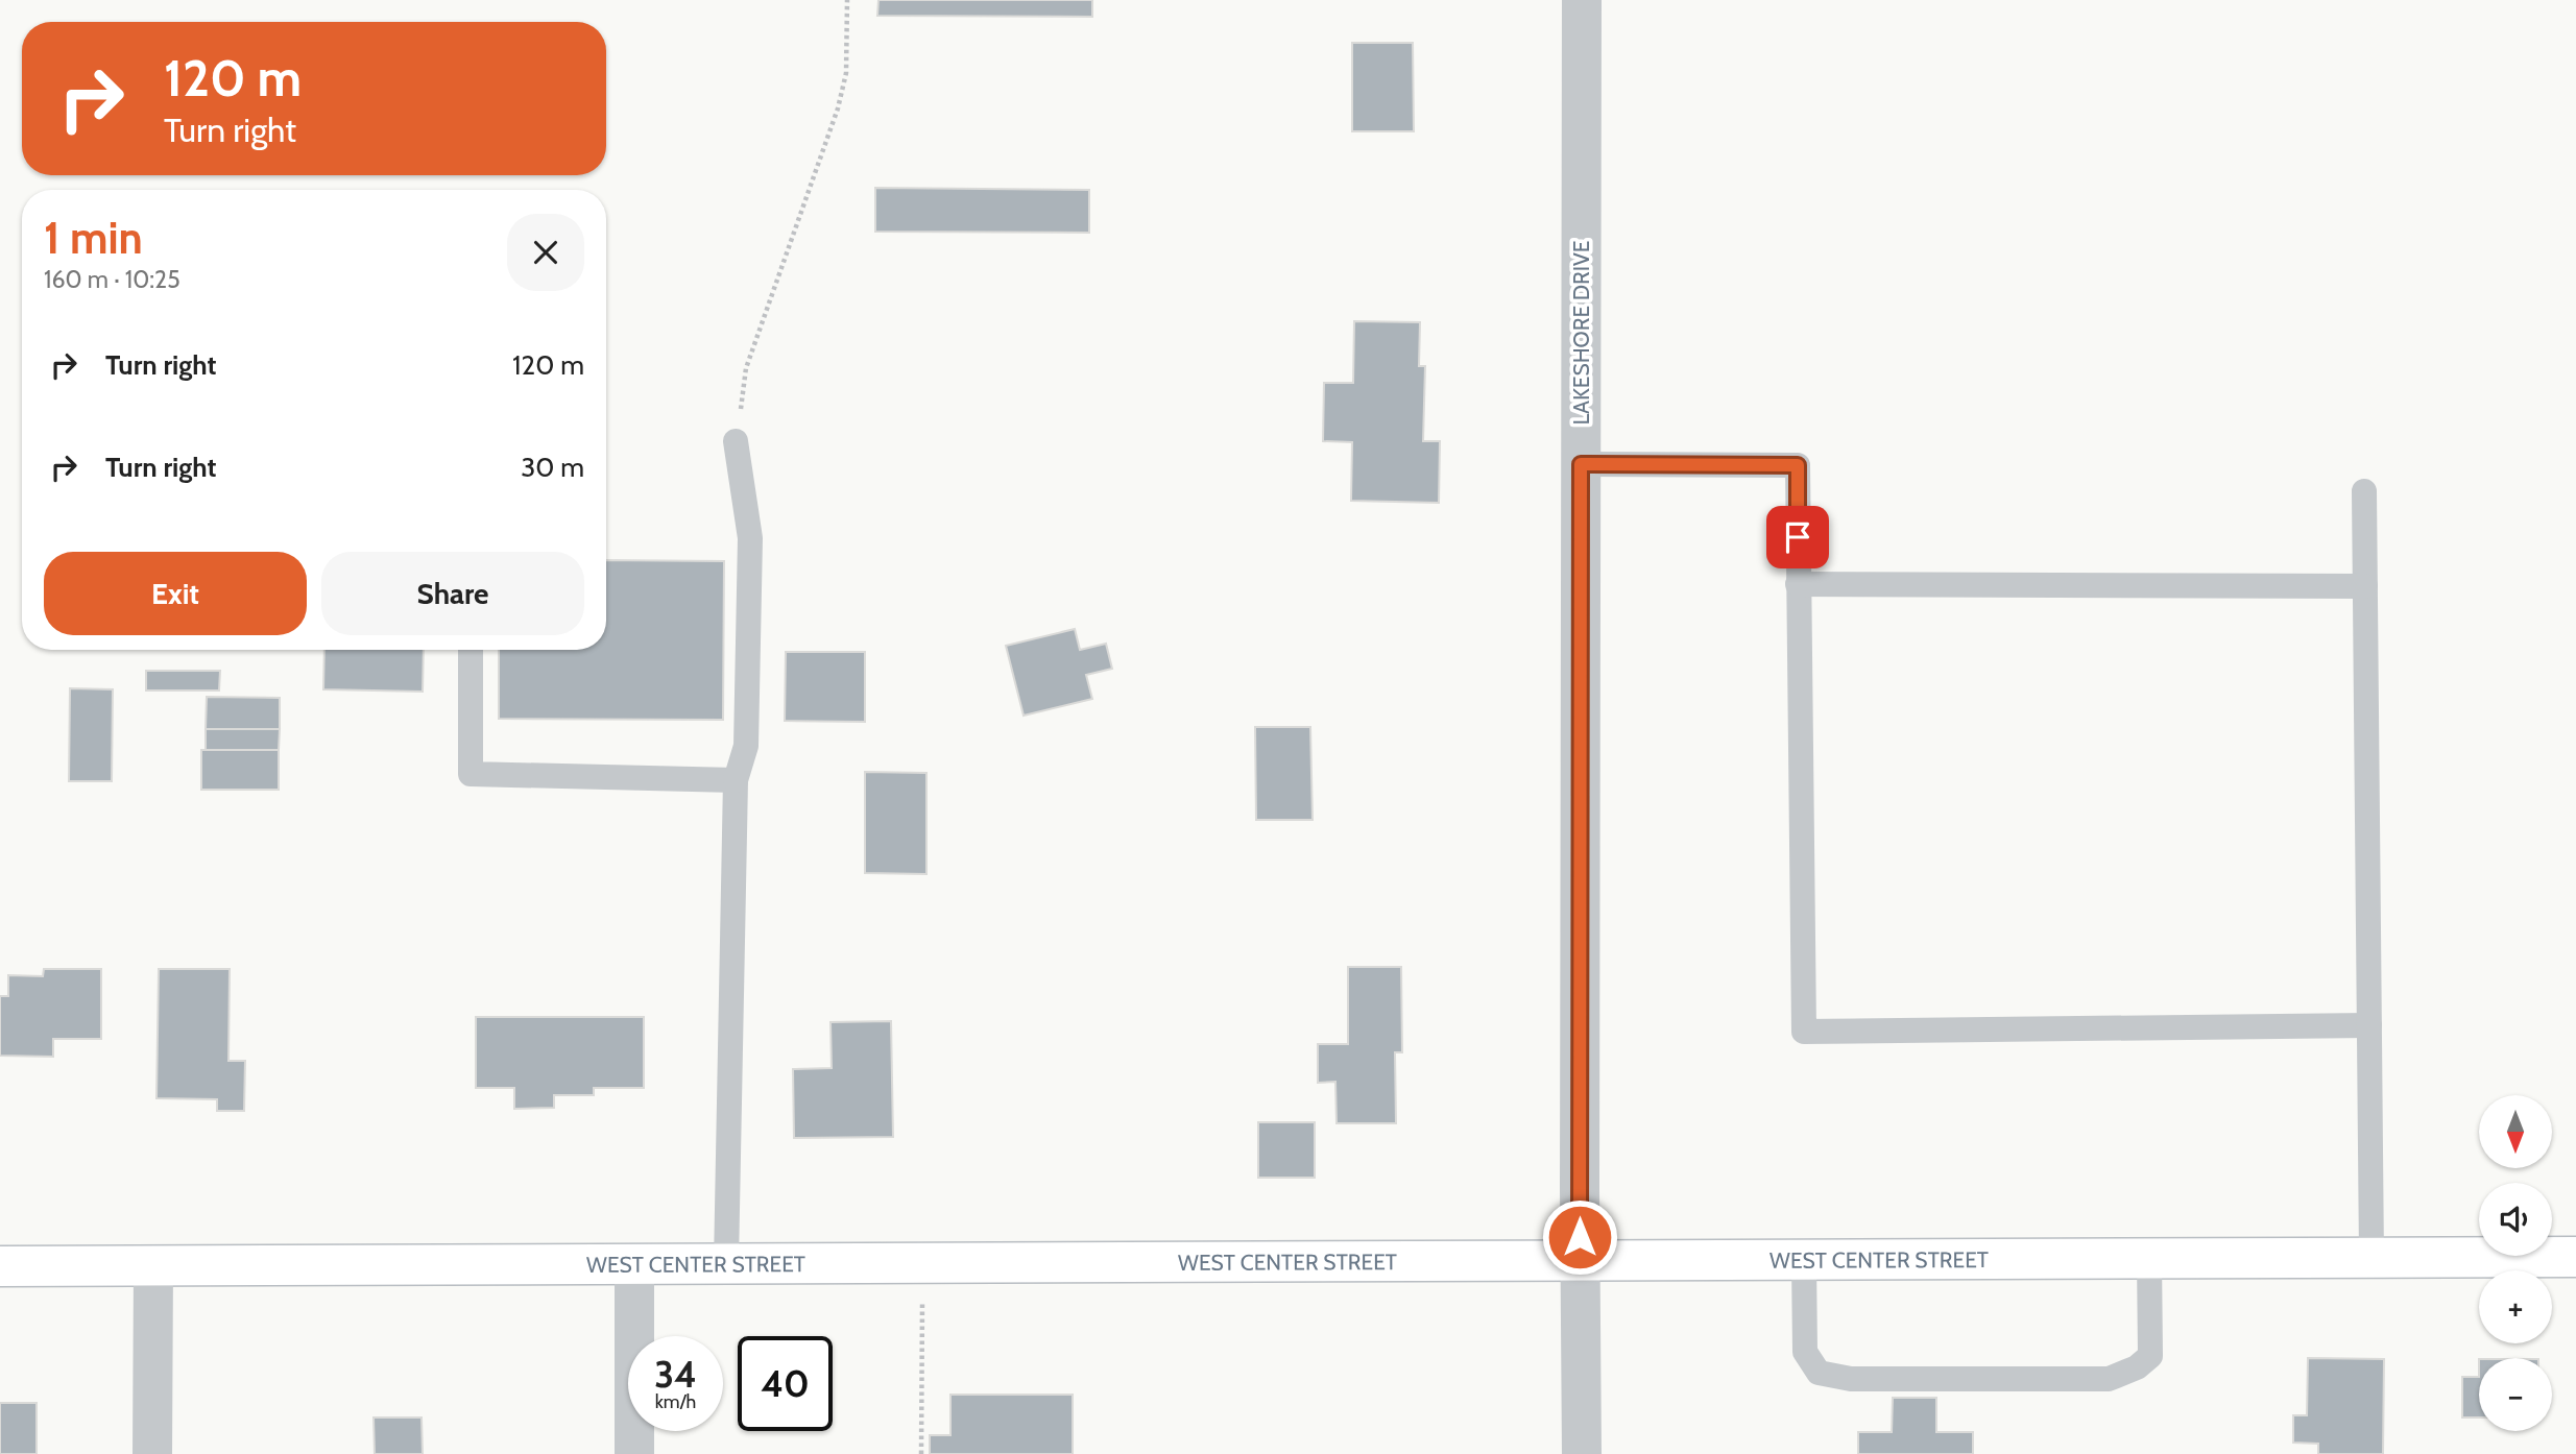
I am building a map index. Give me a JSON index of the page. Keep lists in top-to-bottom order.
{
  "streets": {
    "main road": ["WEST CENTER STREET"],
    "street": ["LAKESHORE DRIVE"]
  },
  "crossings": [
    ["LAKESHORE DRIVE", "WEST CENTER STREET"]
  ],
  "north": "bottom",
  "page": {
    "turn": ["120 m", "Turn right"],
    "heading": ["1 min", "160 m · 10:25"],
    "list": [
      {
        "name": "Turn right",
        "value": "120 m"
      },
      {
        "name": "Turn right",
        "value": "30 m"
      }
    ],
    "buttons": ["Exit", "Share"],
    "map_buttons": ["+", "−"],
    "speed": "34 km/h",
    "limit": "40"
  }
}
